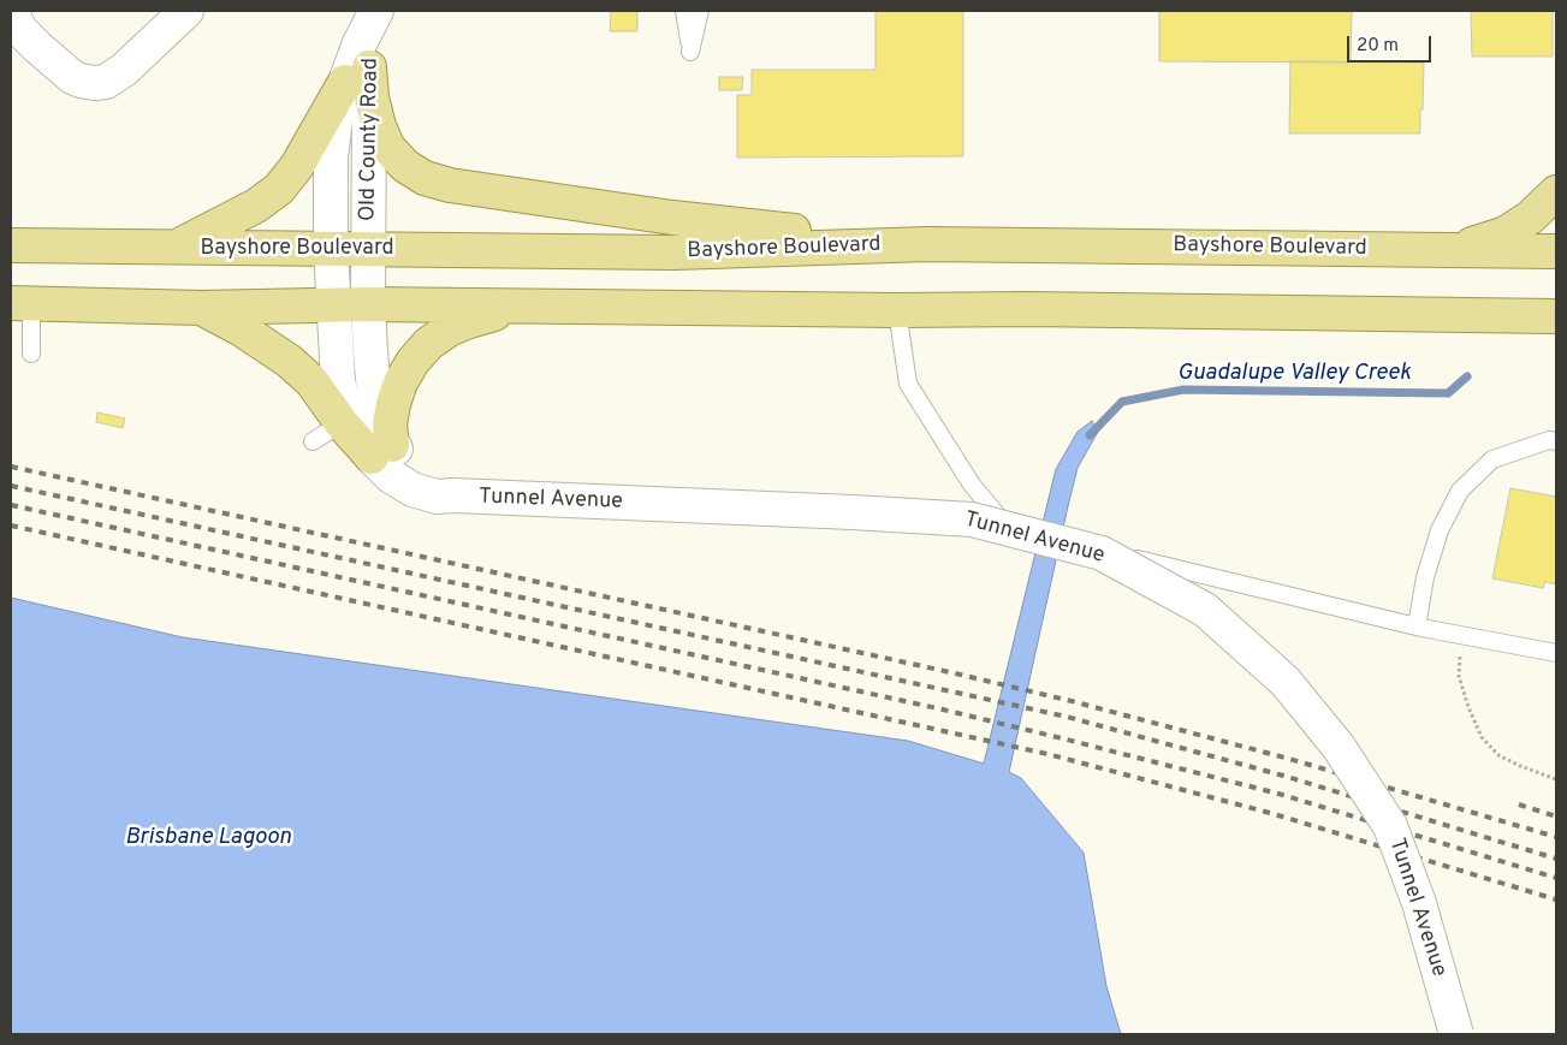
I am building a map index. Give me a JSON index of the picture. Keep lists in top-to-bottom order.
{
  "streets": {
    "main road": ["Bayshore Boulevard"],
    "street": ["Old County Road", "Tunnel Avenue"]
  },
  "crossings": [
    ["Old County Road", "Bayshore Boulevard"],
    ["Old County Road", "Tunnel Avenue"]
  ],
  "water": ["Guadalupe Valley Creek", "Brisbane Lagoon"],
  "scale_bar": "20 m"
}
